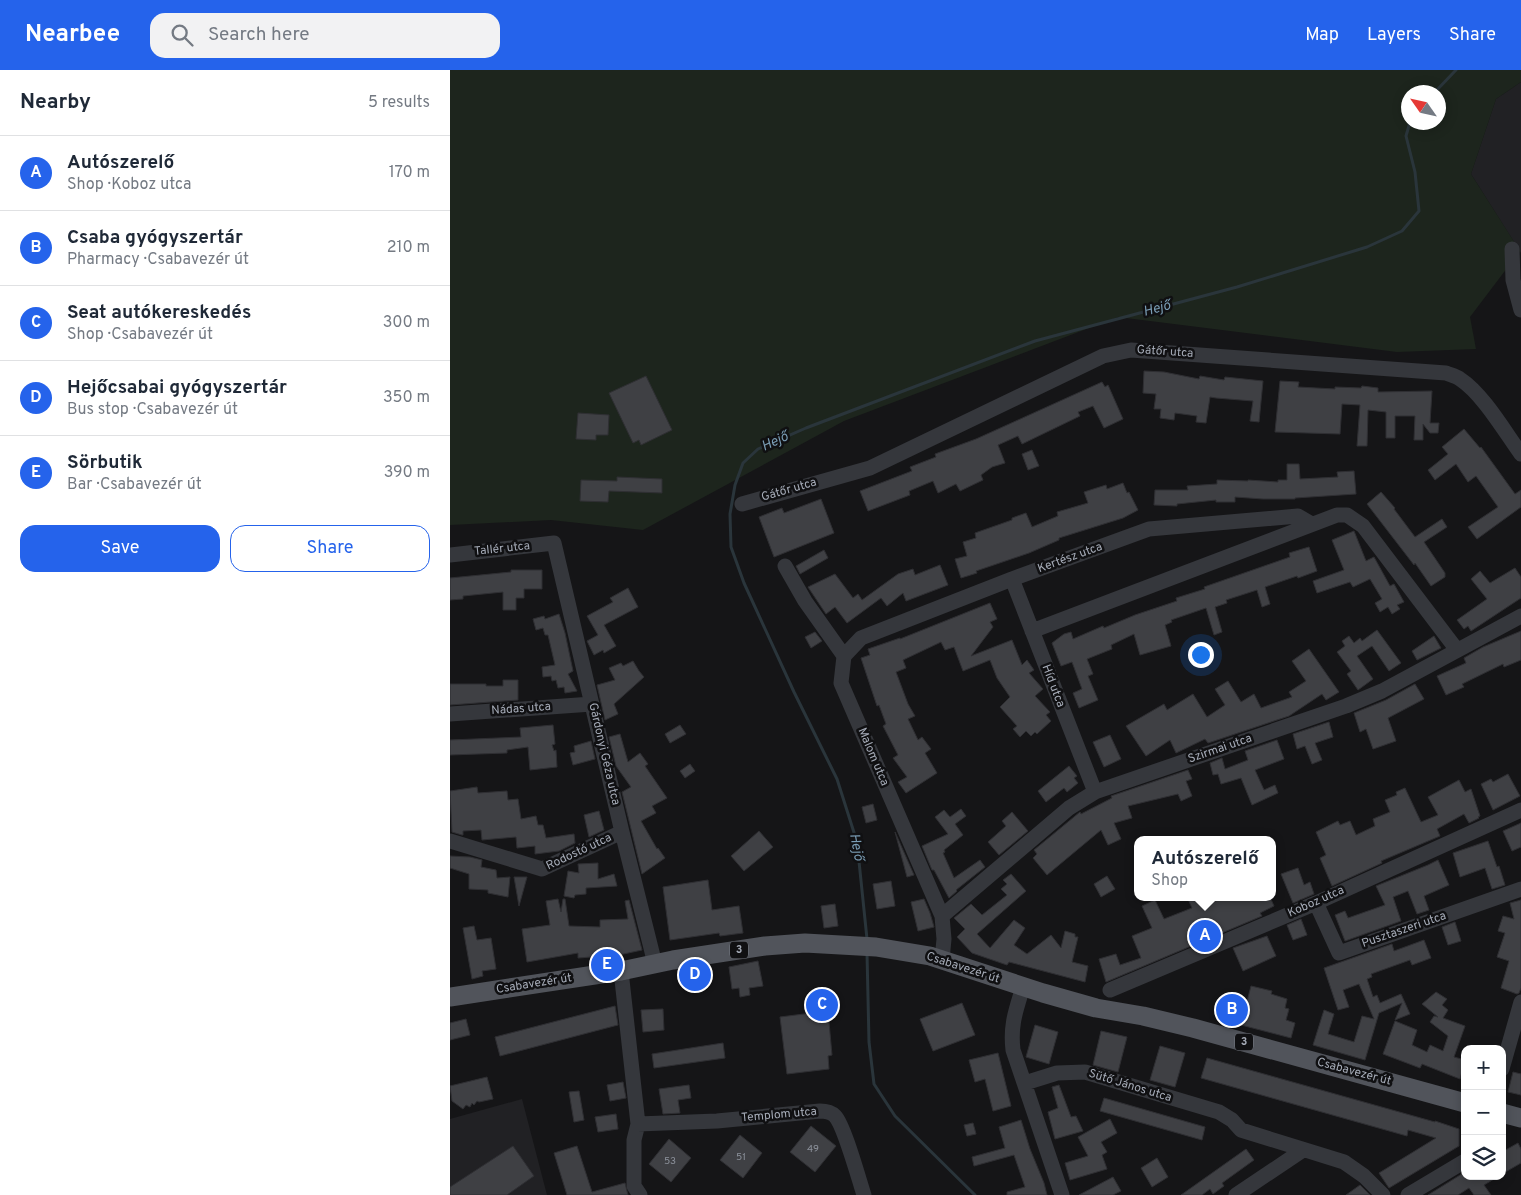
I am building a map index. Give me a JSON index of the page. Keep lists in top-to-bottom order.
{
  "streets": {
    "main road": ["3", "Csabavezér út"],
    "street": [
      "Gátőr utca",
      "Tallér utca",
      "Kertész utca",
      "Híd utca",
      "Nádas utca",
      "Szirmai utca",
      "Gárdonyi Géza utca",
      "Malom utca",
      "Rodostó utca",
      "Koboz utca",
      "Pusztaszeri utca",
      "Sütő János utca",
      "Templom utca"
    ]
  },
  "crossings": [
    ["Tallér utca", "Gárdonyi Géza utca"],
    ["Kertész utca", "Híd utca"],
    ["Kertész utca", "Malom utca"],
    ["Híd utca", "Szirmai utca"],
    ["Nádas utca", "Gárdonyi Géza utca"],
    ["Szirmai utca", "Malom utca"],
    ["Gárdonyi Géza utca", "Rodostó utca"],
    ["Gárdonyi Géza utca", "Csabavezér út"],
    ["Malom utca", "Csabavezér út"],
    ["Koboz utca", "Pusztaszeri utca"]
  ],
  "water": ["Hejő"],
  "house_numbers": ["49", "51", "53"],
  "north": "top left",
  "page": {
    "header": "Nearbee",
    "search": "Search here",
    "nav": ["Map", "Layers", "Share"],
    "heading": ["Nearby", "5 results"],
    "list": [
      {
        "mark": "A",
        "name": "Autószerelő",
        "note": "Shop · Koboz utca",
        "value": "170 m"
      },
      {
        "mark": "B",
        "name": "Csaba gyógyszertár",
        "note": "Pharmacy · Csabavezér út",
        "value": "210 m"
      },
      {
        "mark": "C",
        "name": "Seat autókereskedés",
        "note": "Shop · Csabavezér út",
        "value": "300 m"
      },
      {
        "mark": "D",
        "name": "Hejőcsabai gyógyszertár",
        "note": "Bus stop · Csabavezér út",
        "value": "350 m"
      },
      {
        "mark": "E",
        "name": "Sörbutik",
        "note": "Bar · Csabavezér út",
        "value": "390 m"
      }
    ],
    "buttons": ["Save", "Share"],
    "popup": ["Autószerelő", "Shop"],
    "pins": [
      "A",
      "E",
      "D",
      "C",
      "B"
    ],
    "map_buttons": ["+", "−"]
  }
}
